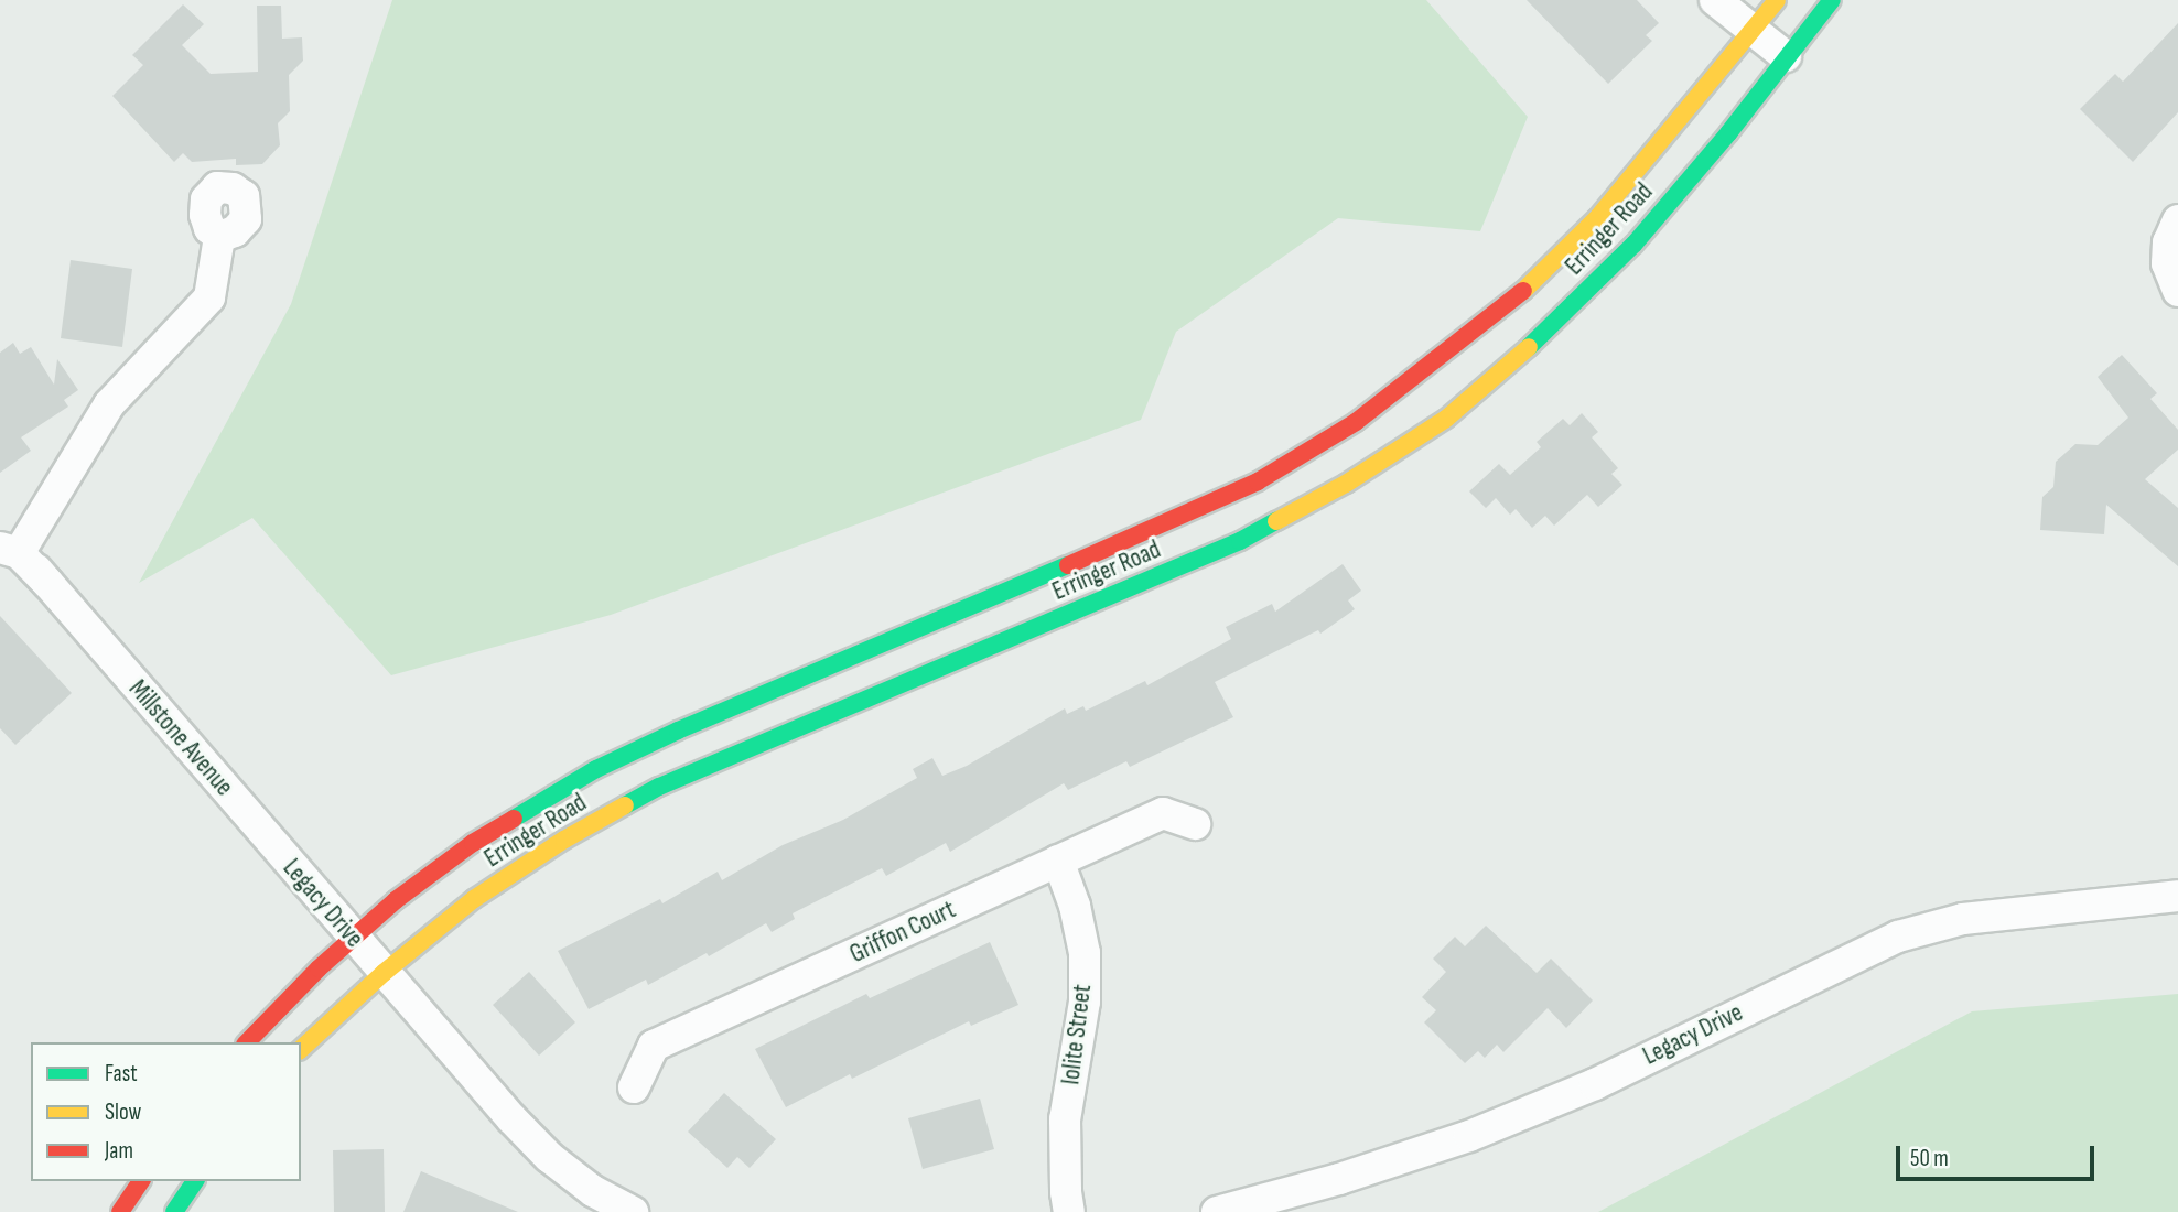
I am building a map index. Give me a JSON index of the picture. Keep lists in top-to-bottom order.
{
  "streets": {
    "main road": ["Erringer Road"],
    "street": [
      "Millstone Avenue",
      "Legacy Drive",
      "Griffon Court",
      "Iolite Street"
    ]
  },
  "crossings": [
    ["Erringer Road", "Millstone Avenue"],
    ["Erringer Road", "Legacy Drive"],
    ["Millstone Avenue", "Legacy Drive"],
    ["Griffon Court", "Iolite Street"]
  ],
  "legend": ["Fast", "Slow", "Jam"],
  "scale_bar": "50 m"
}
